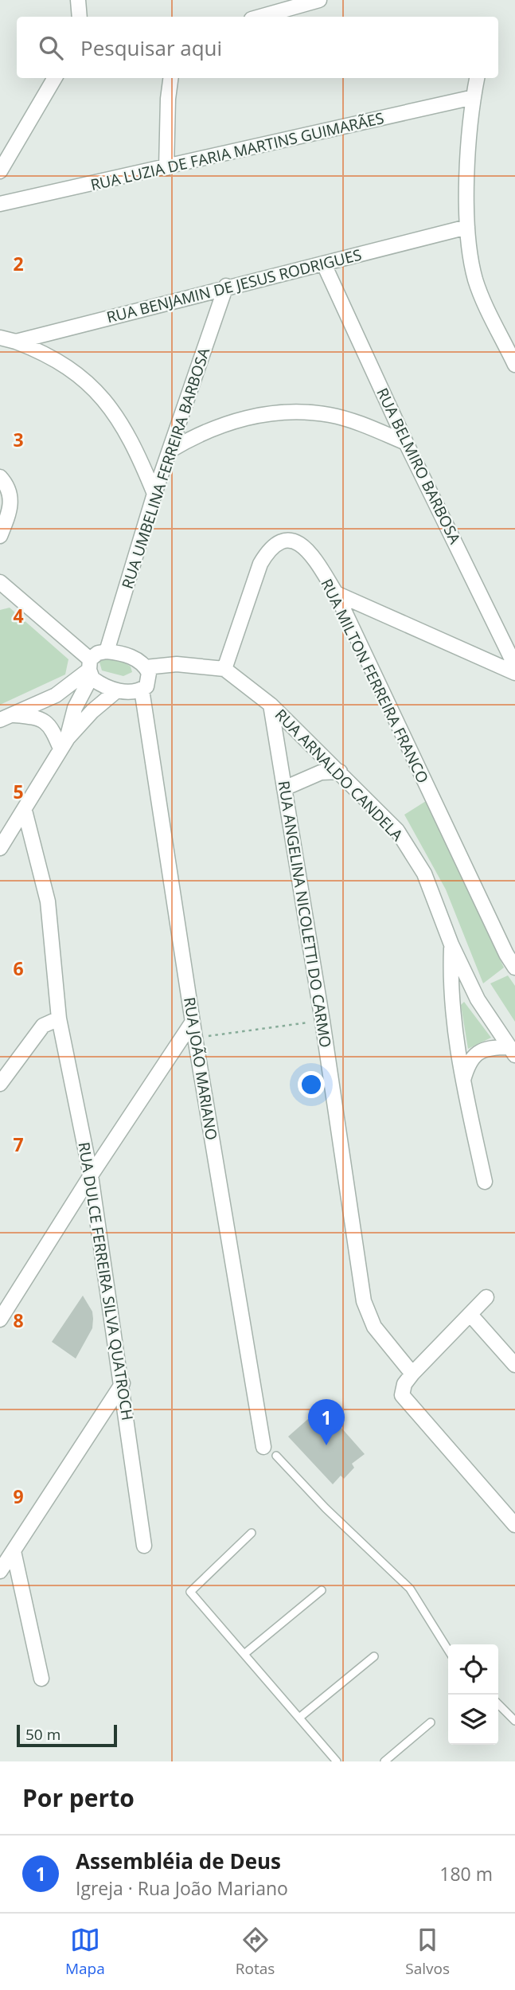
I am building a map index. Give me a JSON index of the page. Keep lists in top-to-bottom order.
{
  "streets": {
    "street": [
      "RUA LUZIA DE FARIA MARTINS GUIMARÃES",
      "RUA BENJAMIN DE JESUS RODRIGUES",
      "RUA BELMIRO BARBOSA",
      "RUA UMBELINA FERREIRA BARBOSA",
      "RUA MILTON FERREIRA FRANCO",
      "RUA ARNALDO CANDELA",
      "RUA ANGELINA NICOLETTI DO CARMO",
      "RUA JOÃO MARIANO",
      "RUA DULCE FERREIRA SILVA QUATROCH"
    ]
  },
  "crossings": [
    ["RUA BENJAMIN DE JESUS RODRIGUES", "RUA BELMIRO BARBOSA"],
    ["RUA BENJAMIN DE JESUS RODRIGUES", "RUA UMBELINA FERREIRA BARBOSA"],
    ["RUA UMBELINA FERREIRA BARBOSA", "RUA JOÃO MARIANO"],
    ["RUA MILTON FERREIRA FRANCO", "RUA ARNALDO CANDELA"],
    ["RUA ARNALDO CANDELA", "RUA ANGELINA NICOLETTI DO CARMO"]
  ],
  "scale_bar": "50 m",
  "page": {
    "search": "Pesquisar aqui",
    "pins": "1",
    "scale": "50 m",
    "heading": "Por perto",
    "list": [
      {
        "mark": "1",
        "name": "Assembléia de Deus",
        "note": "Igreja · Rua João Mariano",
        "value": "180 m"
      }
    ],
    "nav": ["Mapa", "Rotas", "Salvos"]
  },
  "grid": {
    "rows": [
      "2",
      "3",
      "4",
      "5",
      "6",
      "7",
      "8",
      "9"
    ]
  }
}
